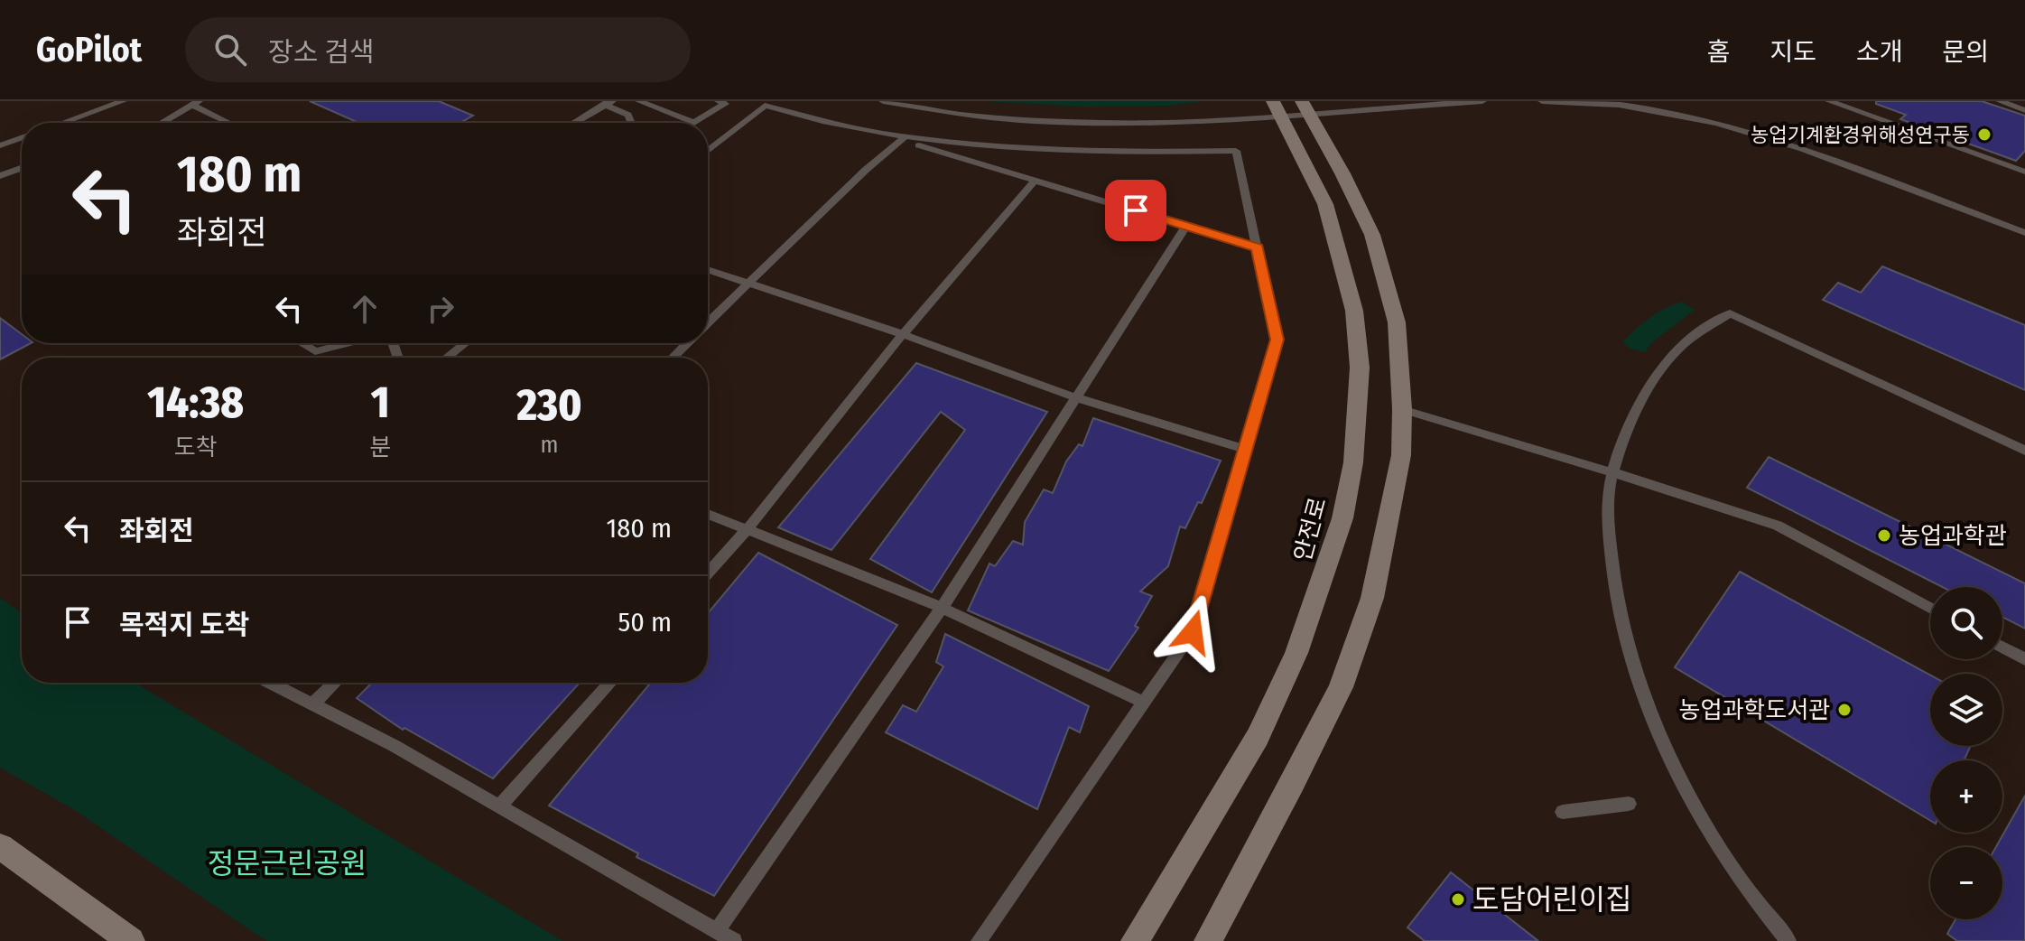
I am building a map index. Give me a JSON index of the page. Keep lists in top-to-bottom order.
{
  "streets": {
    "street": ["안전로"]
  },
  "parks": ["정문근린공원"],
  "places": [
    "농업기계환경위해성연구동",
    "농업과학관",
    "농업과학도서관",
    "도담어린이집"
  ],
  "page": {
    "header": "GoPilot",
    "search": "장소 검색",
    "nav": [
      "홈",
      "지도",
      "소개",
      "문의"
    ],
    "turn": ["180 m", "좌회전"],
    "eta": [
      "14:38",
      "도착",
      "1",
      "분",
      "230",
      "m"
    ],
    "list": [
      {
        "name": "좌회전",
        "value": "180 m"
      },
      {
        "name": "목적지 도착",
        "value": "50 m"
      }
    ],
    "map_buttons": ["+", "−"]
  }
}
